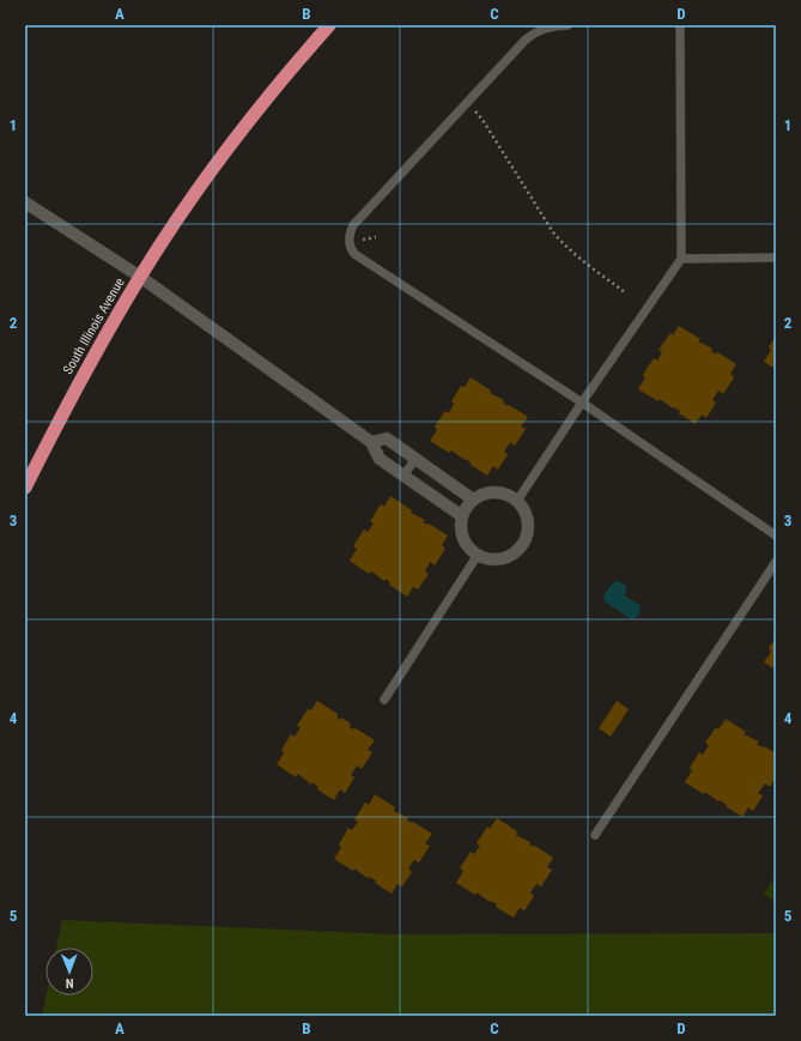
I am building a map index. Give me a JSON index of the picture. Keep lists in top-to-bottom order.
{
  "streets": {
    "highway": ["South Illinois Avenue"]
  },
  "north": "bottom",
  "grid": {
    "columns": [
      "A",
      "B",
      "C",
      "D"
    ],
    "rows": [
      "1",
      "2",
      "3",
      "4",
      "5"
    ]
  }
}
